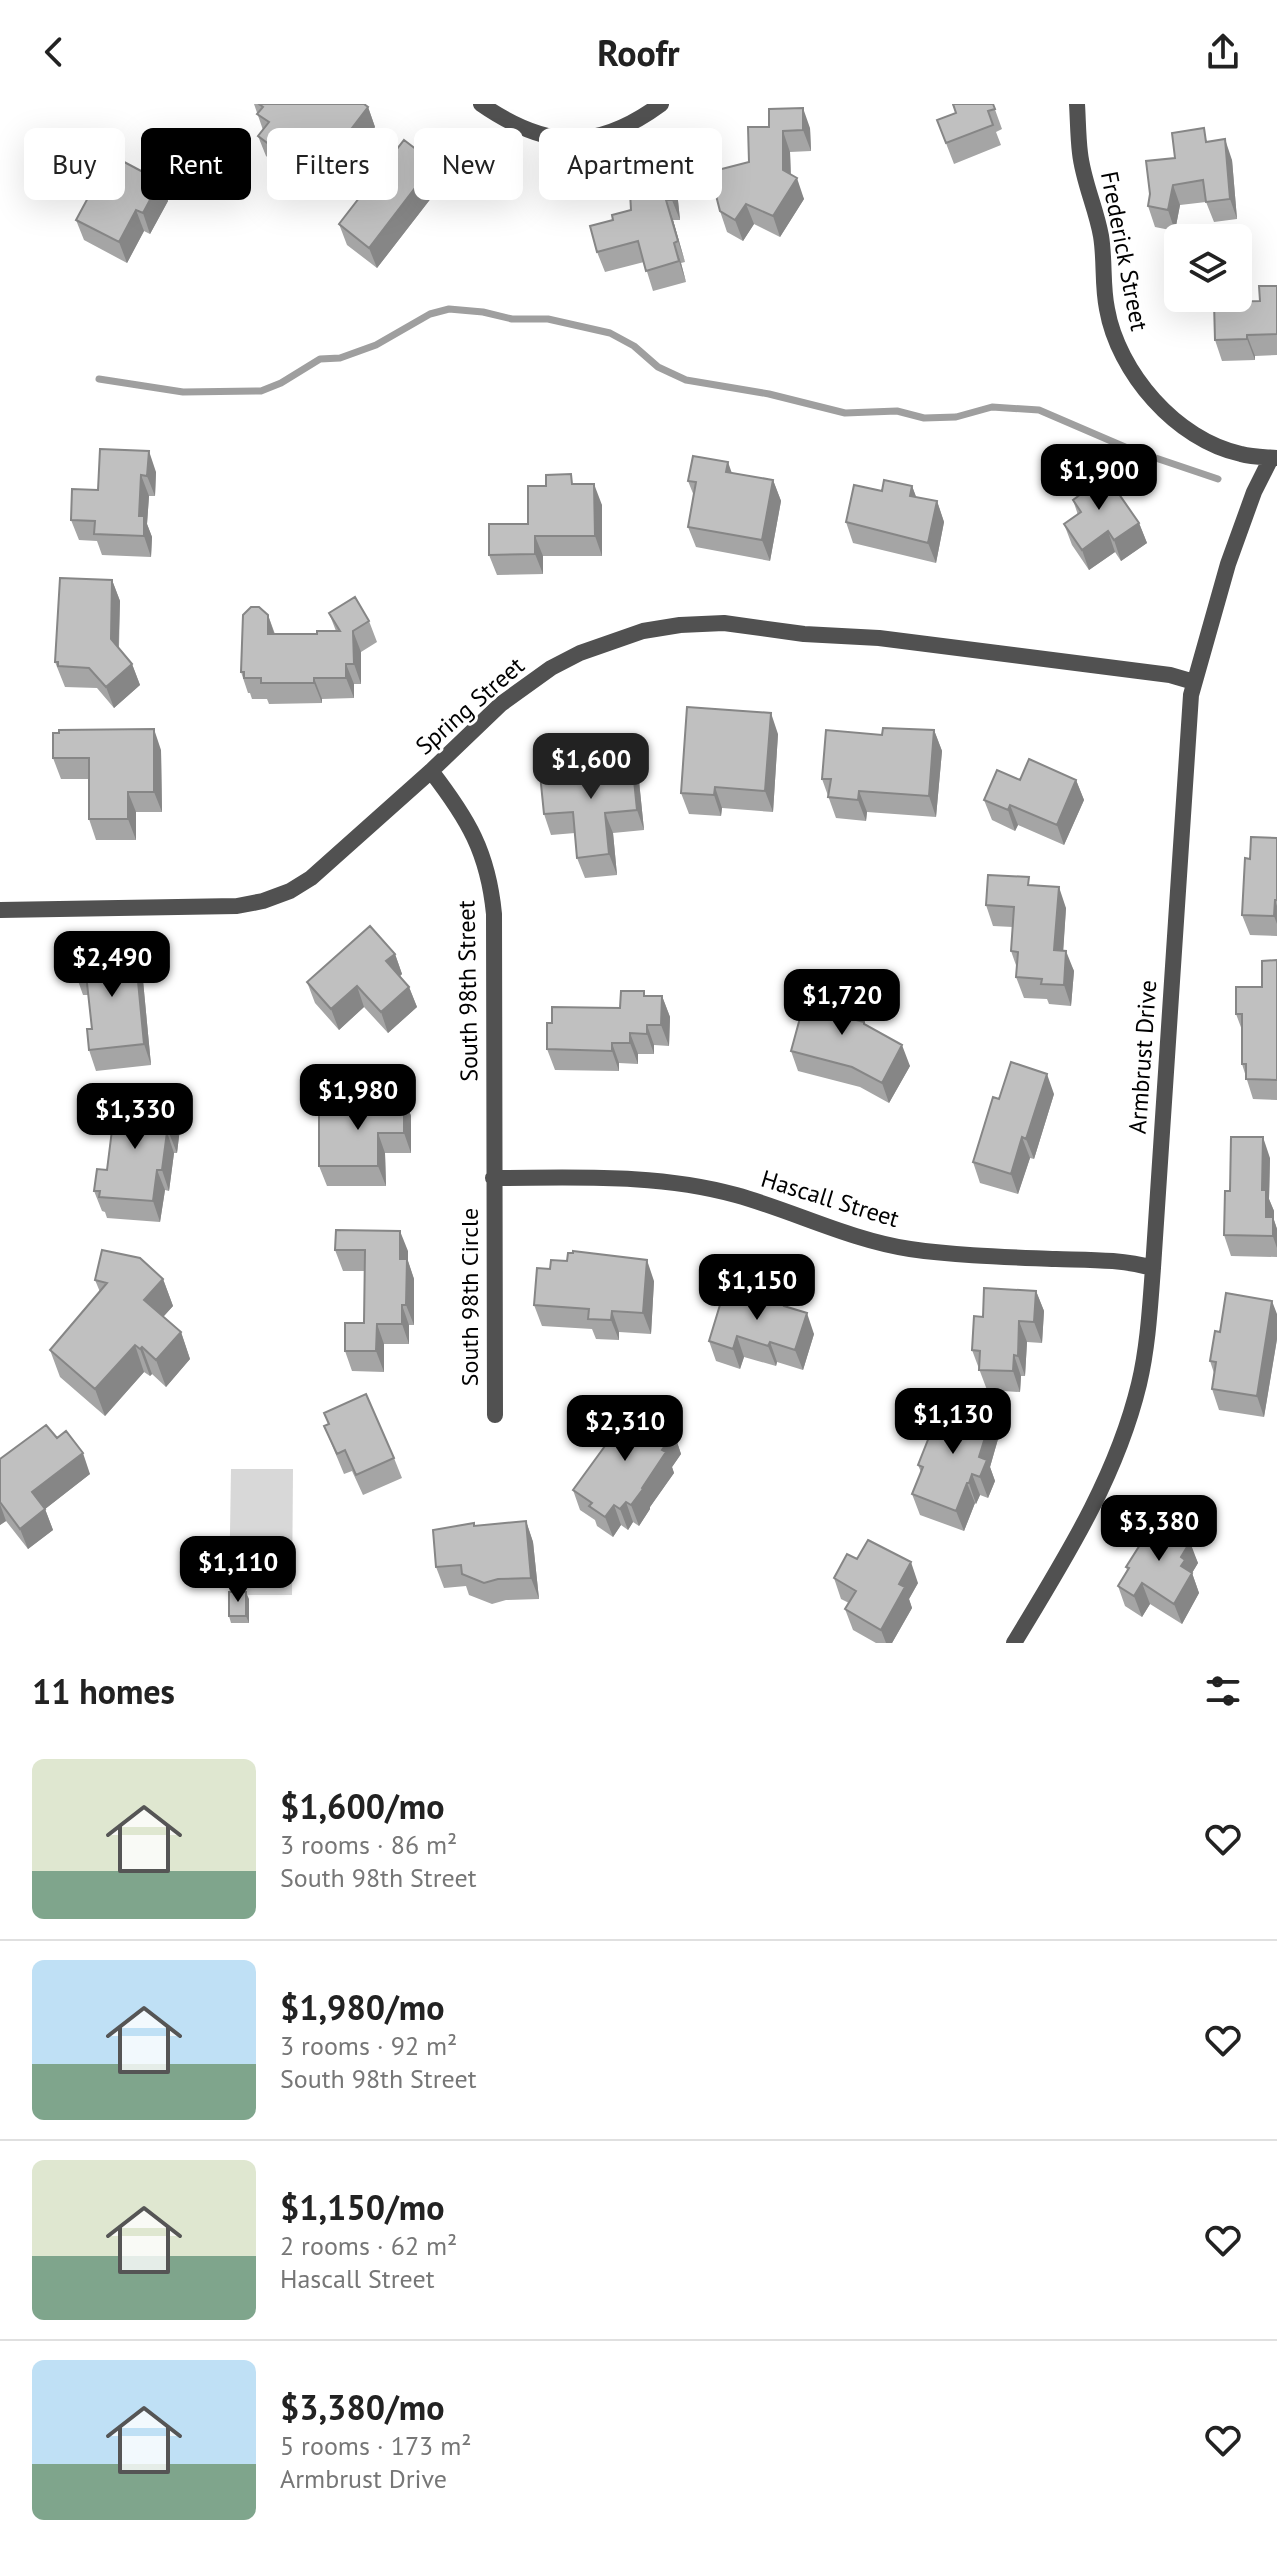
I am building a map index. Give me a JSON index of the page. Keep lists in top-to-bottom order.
{
  "streets": {
    "street": [
      "Frederick Street",
      "Spring Street",
      "South 98th Street",
      "Armbrust Drive",
      "Hascall Street",
      "South 98th Circle"
    ]
  },
  "crossings": [
    ["Frederick Street", "Armbrust Drive"],
    ["Spring Street", "South 98th Street"],
    ["Spring Street", "Armbrust Drive"],
    ["South 98th Street", "Hascall Street"],
    ["South 98th Street", "South 98th Circle"],
    ["Armbrust Drive", "Hascall Street"],
    ["Hascall Street", "South 98th Circle"]
  ],
  "page": {
    "header": "Roofr",
    "chip": [
      "Buy",
      "Rent",
      "Filters",
      "New",
      "Apartment"
    ],
    "price": [
      "$1,900",
      "$1,600",
      "$2,490",
      "$1,720",
      "$1,980",
      "$1,330",
      "$1,150",
      "$1,130",
      "$2,310",
      "$3,380",
      "$1,110"
    ],
    "heading": "11 homes",
    "list": [
      {
        "name": "$1,600/mo",
        "note": "3 rooms · 86 m² · South 98th Street"
      },
      {
        "name": "$1,980/mo",
        "note": "3 rooms · 92 m² · South 98th Street"
      },
      {
        "name": "$1,150/mo",
        "note": "2 rooms · 62 m² · Hascall Street"
      },
      {
        "name": "$3,380/mo",
        "note": "5 rooms · 173 m² · Armbrust Drive"
      }
    ]
  }
}
